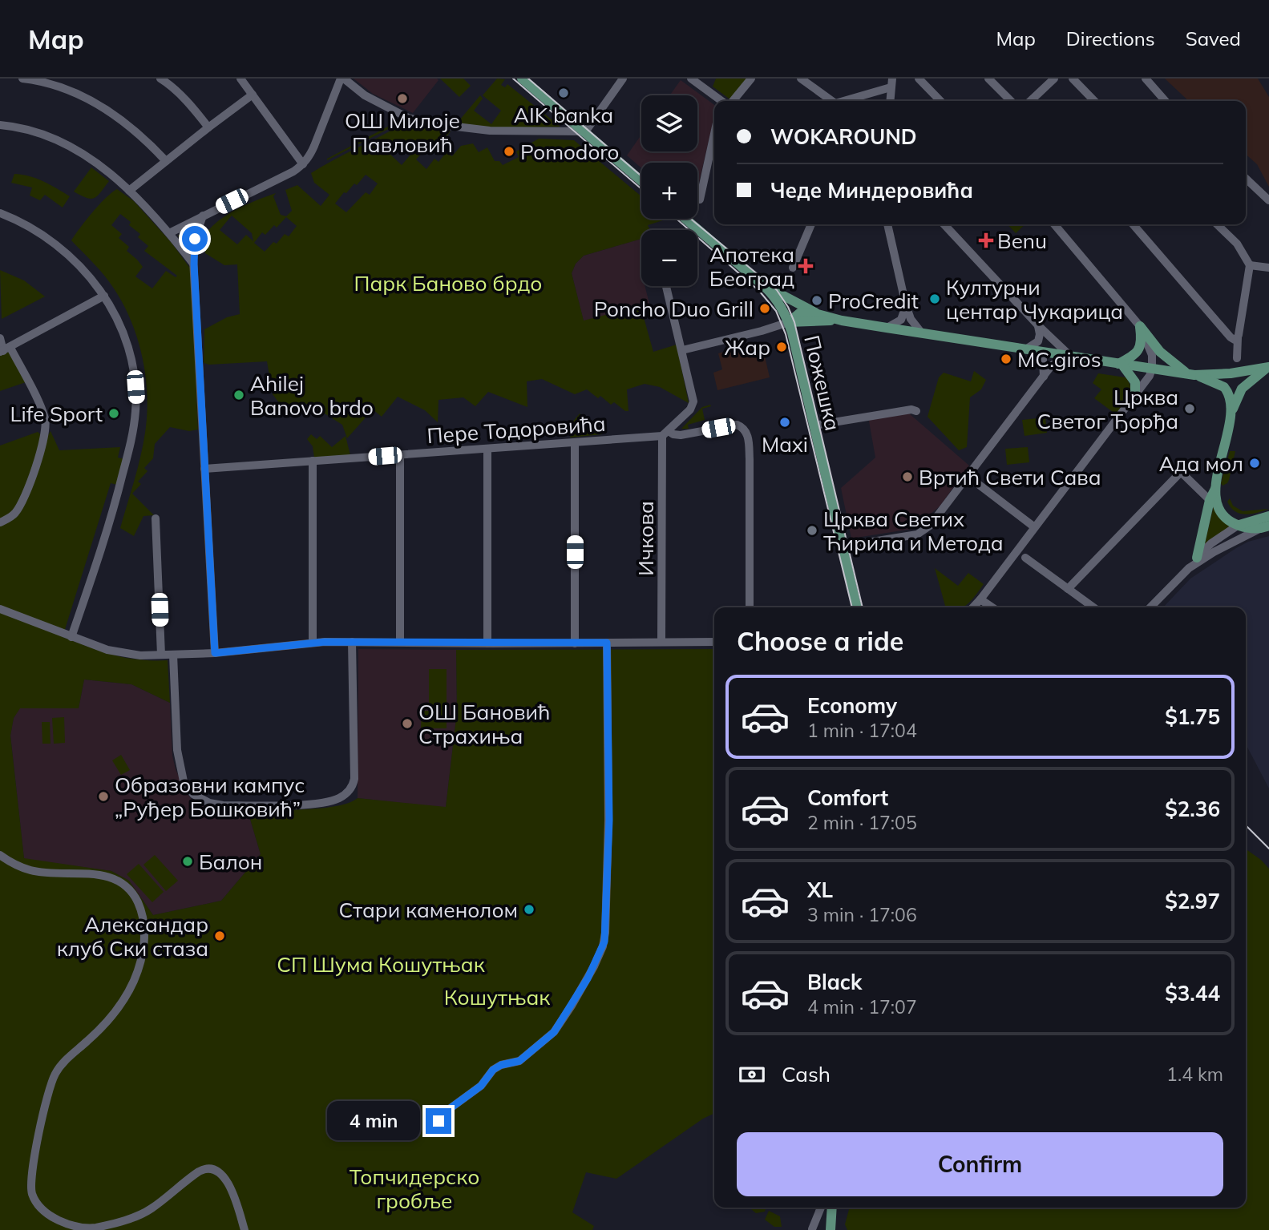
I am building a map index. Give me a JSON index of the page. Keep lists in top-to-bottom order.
{
  "streets": {
    "main road": ["Пожешка"],
    "street": ["Пере Тодоровића", "Ичкова"]
  },
  "crossings": [
    ["Пере Тодоровића", "Ичкова"]
  ],
  "parks": [
    "Парк Баново брдо",
    "СП Шума Кошутњак",
    "Кошутњак",
    "Топчидерско гробље"
  ],
  "places": {
    "other": [
      "AIK banka",
      "ОШ Милоје Павловић",
      "Pomodoro",
      "Културни центар Чукарица",
      "ProCredit",
      "Poncho Duo Grill",
      "Жар",
      "MC.giros",
      "Ahilej Banovo brdo",
      "Црква Светог Ђорђа",
      "Life Sport",
      "Maxi",
      "Ада мол",
      "Вртић Свети Сава",
      "Црква Светих Ћирила и Метода",
      "ОШ Бановић Страхиња",
      "Образовни кампус „Руђер Бошковић”",
      "Балон",
      "Стари каменолом",
      "Александар клуб Ски стаза"
    ],
    "health": ["Benu", "Апотека Београд"]
  },
  "page": {
    "header": "Map",
    "nav": ["Map", "Directions", "Saved"],
    "map_buttons": ["+", "−"],
    "banner": ["WOKAROUND", "Чеде Миндеровића"],
    "heading": "Choose a ride",
    "list": [
      {
        "name": "Economy",
        "note": "1 min · 17:04",
        "value": "$1.75"
      },
      {
        "name": "Comfort",
        "note": "2 min · 17:05",
        "value": "$2.36"
      },
      {
        "name": "XL",
        "note": "3 min · 17:06",
        "value": "$2.97"
      },
      {
        "name": "Black",
        "note": "4 min · 17:07",
        "value": "$3.44"
      }
    ],
    "pay": ["Cash", "1.4 km"],
    "bubble": "4 min",
    "buttons": "Confirm"
  }
}
